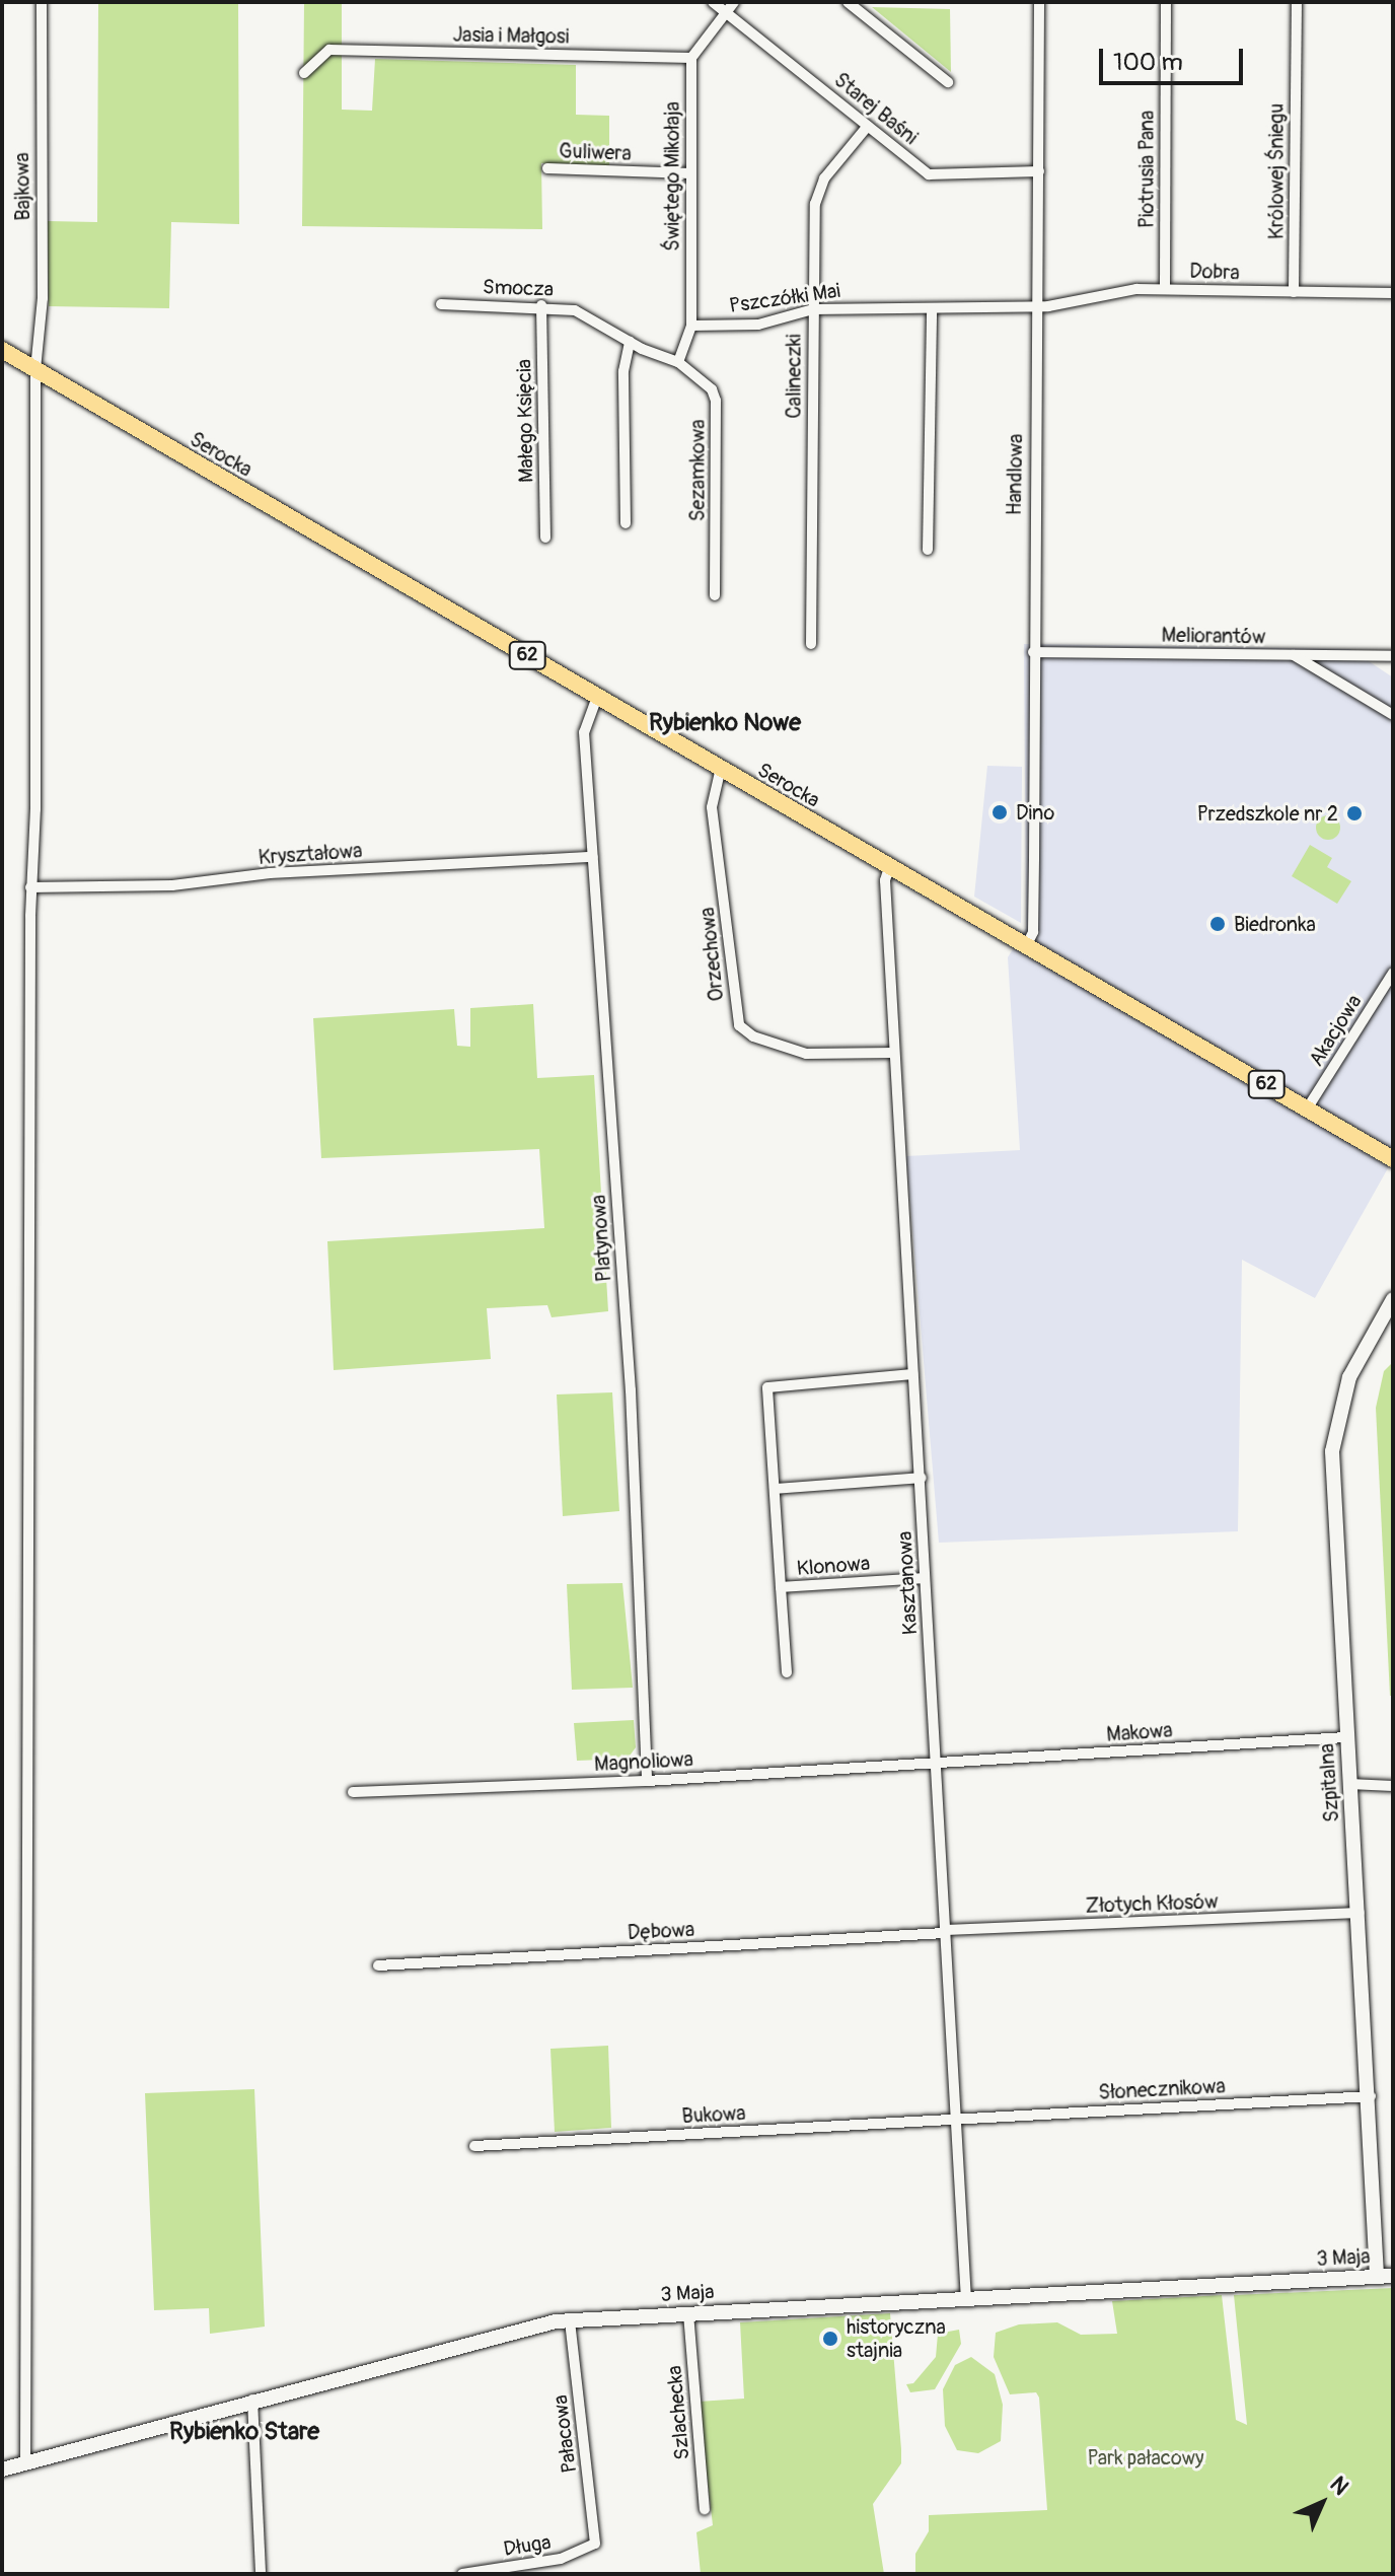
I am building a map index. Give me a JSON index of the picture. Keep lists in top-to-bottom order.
{
  "streets": {
    "main road": ["Serocka", "62"],
    "street": [
      "Jasia i Małgosi",
      "Starej Baśni",
      "Guliwera",
      "Piotrusia Pana",
      "Królowej Śniegu",
      "Świętego Mikołaja",
      "Bajkowa",
      "Dobra",
      "Smocza",
      "Pszczółki Mai",
      "Calineczki",
      "Małego Księcia",
      "Sezamkowa",
      "Handlowa",
      "Meliorantów",
      "Kryształowa",
      "Orzechowa",
      "Akacjowa",
      "Platynowa",
      "Klonowa",
      "Kasztanowa",
      "Makowa",
      "Magnoliowa",
      "Szpitalna",
      "Złotych Kłosów",
      "Dębowa",
      "Słonecznikowa",
      "Bukowa",
      "3 Maja",
      "Szlachecka",
      "Pałacowa",
      "Długa"
    ]
  },
  "crossings": [
    ["Jasia i Małgosi", "Świętego Mikołaja"],
    ["Starej Baśni", "Calineczki"],
    ["Starej Baśni", "Handlowa"],
    ["Guliwera", "Świętego Mikołaja"],
    ["Piotrusia Pana", "Dobra"],
    ["Królowej Śniegu", "Dobra"],
    ["Świętego Mikołaja", "Smocza"],
    ["Świętego Mikołaja", "Pszczółki Mai"],
    ["Świętego Mikołaja", "Sezamkowa"],
    ["Bajkowa", "Serocka"],
    ["Bajkowa", "62"],
    ["Bajkowa", "Kryształowa"],
    ["Bajkowa", "3 Maja"],
    ["Dobra", "Pszczółki Mai"],
    ["Dobra", "Handlowa"],
    ["Smocza", "Małego Księcia"],
    ["Smocza", "Sezamkowa"],
    ["Pszczółki Mai", "Calineczki"],
    ["Pszczółki Mai", "Handlowa"],
    ["Serocka", "Handlowa"],
    ["Serocka", "62"],
    ["Serocka", "Orzechowa"],
    ["Serocka", "Akacjowa"],
    ["Serocka", "Platynowa"],
    ["Serocka", "Kasztanowa"],
    ["Handlowa", "Meliorantów"],
    ["Kryształowa", "Platynowa"],
    ["Orzechowa", "Kasztanowa"],
    ["Platynowa", "Magnoliowa"],
    ["Klonowa", "Kasztanowa"],
    ["Kasztanowa", "Makowa"],
    ["Kasztanowa", "Magnoliowa"],
    ["Kasztanowa", "Złotych Kłosów"],
    ["Kasztanowa", "Dębowa"],
    ["Kasztanowa", "Słonecznikowa"],
    ["Kasztanowa", "Bukowa"],
    ["Kasztanowa", "3 Maja"],
    ["Makowa", "Magnoliowa"],
    ["Makowa", "Szpitalna"],
    ["Szpitalna", "Złotych Kłosów"],
    ["Szpitalna", "Słonecznikowa"],
    ["Szpitalna", "3 Maja"],
    ["Złotych Kłosów", "Dębowa"],
    ["Słonecznikowa", "Bukowa"],
    ["3 Maja", "Szlachecka"],
    ["3 Maja", "Pałacowa"],
    ["Pałacowa", "Długa"]
  ],
  "districts": ["Rybienko Nowe", "Rybienko Stare"],
  "parks": ["Park pałacowy"],
  "places": [
    "Dino",
    "Przedszkole nr 2",
    "Biedronka",
    "historyczna stajnia"
  ],
  "scale_bar": "100 m",
  "north": "top right"
}
